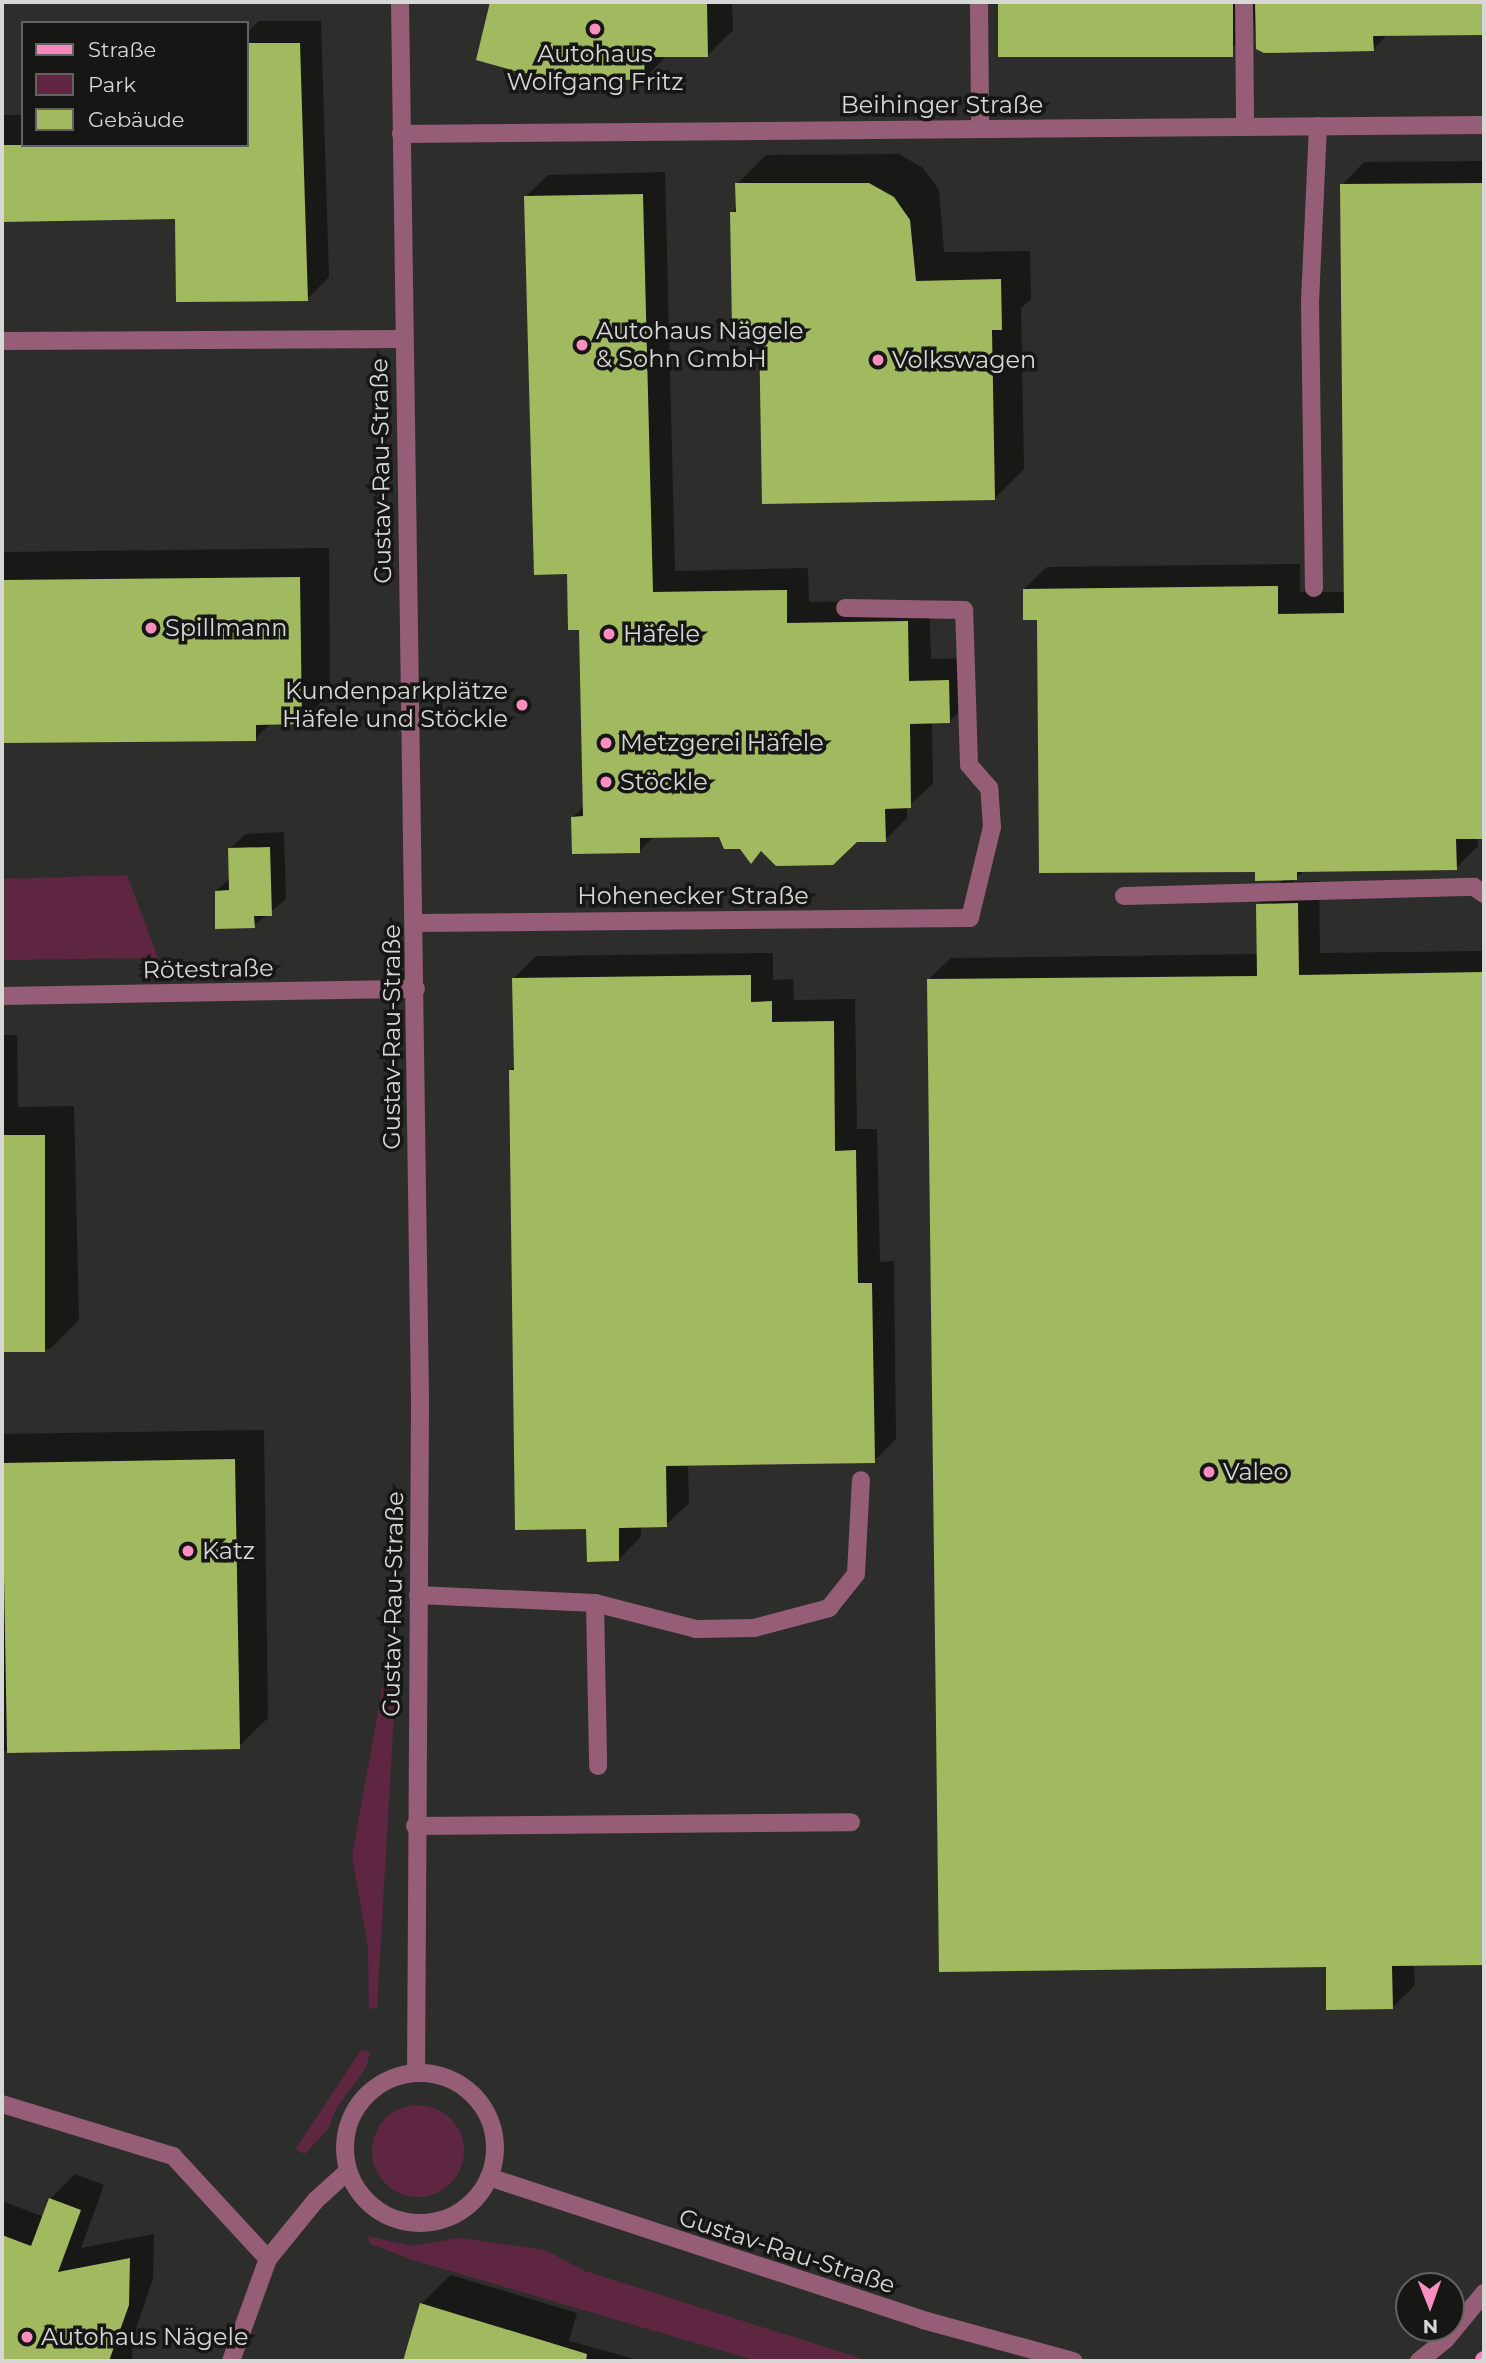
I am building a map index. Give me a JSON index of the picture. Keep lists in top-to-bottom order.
{
  "streets": {
    "street": [
      "Beihinger Straße",
      "Gustav-Rau-Straße",
      "Hohenecker Straße",
      "Rötestraße"
    ]
  },
  "crossings": [
    ["Beihinger Straße", "Gustav-Rau-Straße"],
    ["Gustav-Rau-Straße", "Hohenecker Straße"],
    ["Gustav-Rau-Straße", "Rötestraße"]
  ],
  "places": [
    "Autohaus Wolfgang Fritz",
    "Autohaus Nägele & Sohn GmbH",
    "Volkswagen",
    "Spillmann",
    "Häfele",
    "Kundenparkplätze Häfele und Stöckle",
    "Metzgerei Häfele",
    "Stöckle",
    "Valeo",
    "Katz",
    "Autohaus Nägele"
  ],
  "legend": ["Straße", "Park", "Gebäude"],
  "north": "bottom"
}
